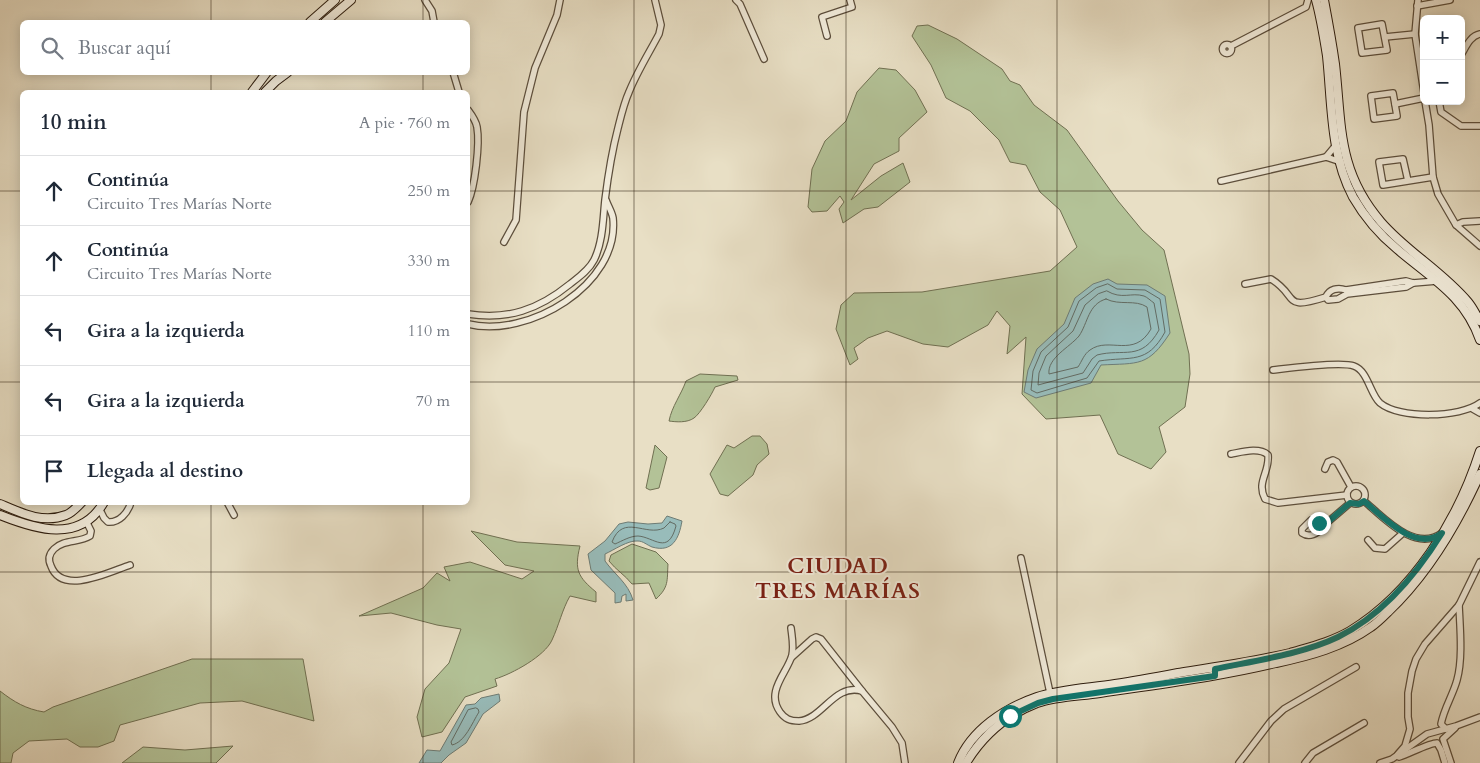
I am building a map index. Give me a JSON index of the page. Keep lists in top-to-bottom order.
{
  "districts": ["CIUDAD TRES MARÍAS"],
  "page": {
    "map_buttons": ["+", "−"],
    "search": "Buscar aquí",
    "heading": ["10 min", "A pie · 760 m"],
    "list": [
      ["Continúa", "Circuito Tres Marías Norte", "250 m"],
      ["Continúa", "Circuito Tres Marías Norte", "330 m"],
      ["Gira a la izquierda", "110 m"],
      ["Gira a la izquierda", "70 m"],
      "Llegada al destino"
    ]
  }
}
